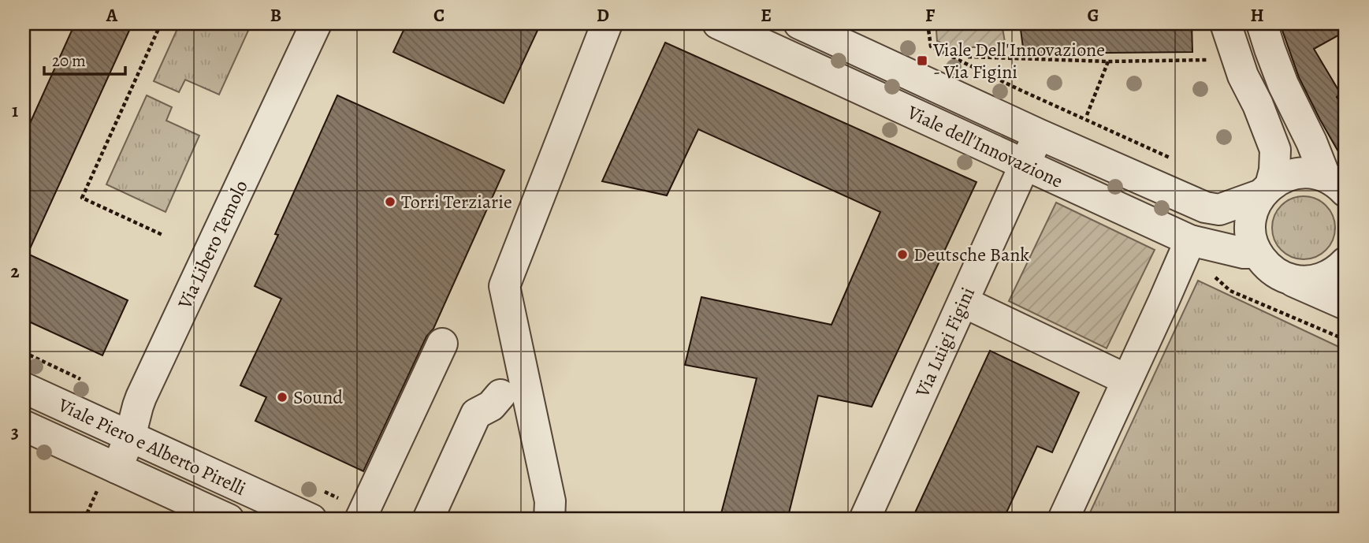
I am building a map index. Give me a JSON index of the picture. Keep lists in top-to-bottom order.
{
  "streets": {
    "street": [
      "Viale dell'Innovazione",
      "Via Libero Temolo",
      "Via Luigi Figini",
      "Viale Piero e Alberto Pirelli"
    ]
  },
  "crossings": [
    ["Viale dell'Innovazione", "Via Luigi Figini"],
    ["Via Libero Temolo", "Viale Piero e Alberto Pirelli"]
  ],
  "places": {
    "transit": ["Viale Dell'Innovazione - Via Figini"],
    "other": ["Torri Terziarie", "Deutsche Bank", "Sound"]
  },
  "scale_bar": "20 m",
  "grid": {
    "columns": [
      "A",
      "B",
      "C",
      "D",
      "E",
      "F",
      "G",
      "H"
    ],
    "rows": ["1", "2", "3"]
  }
}
